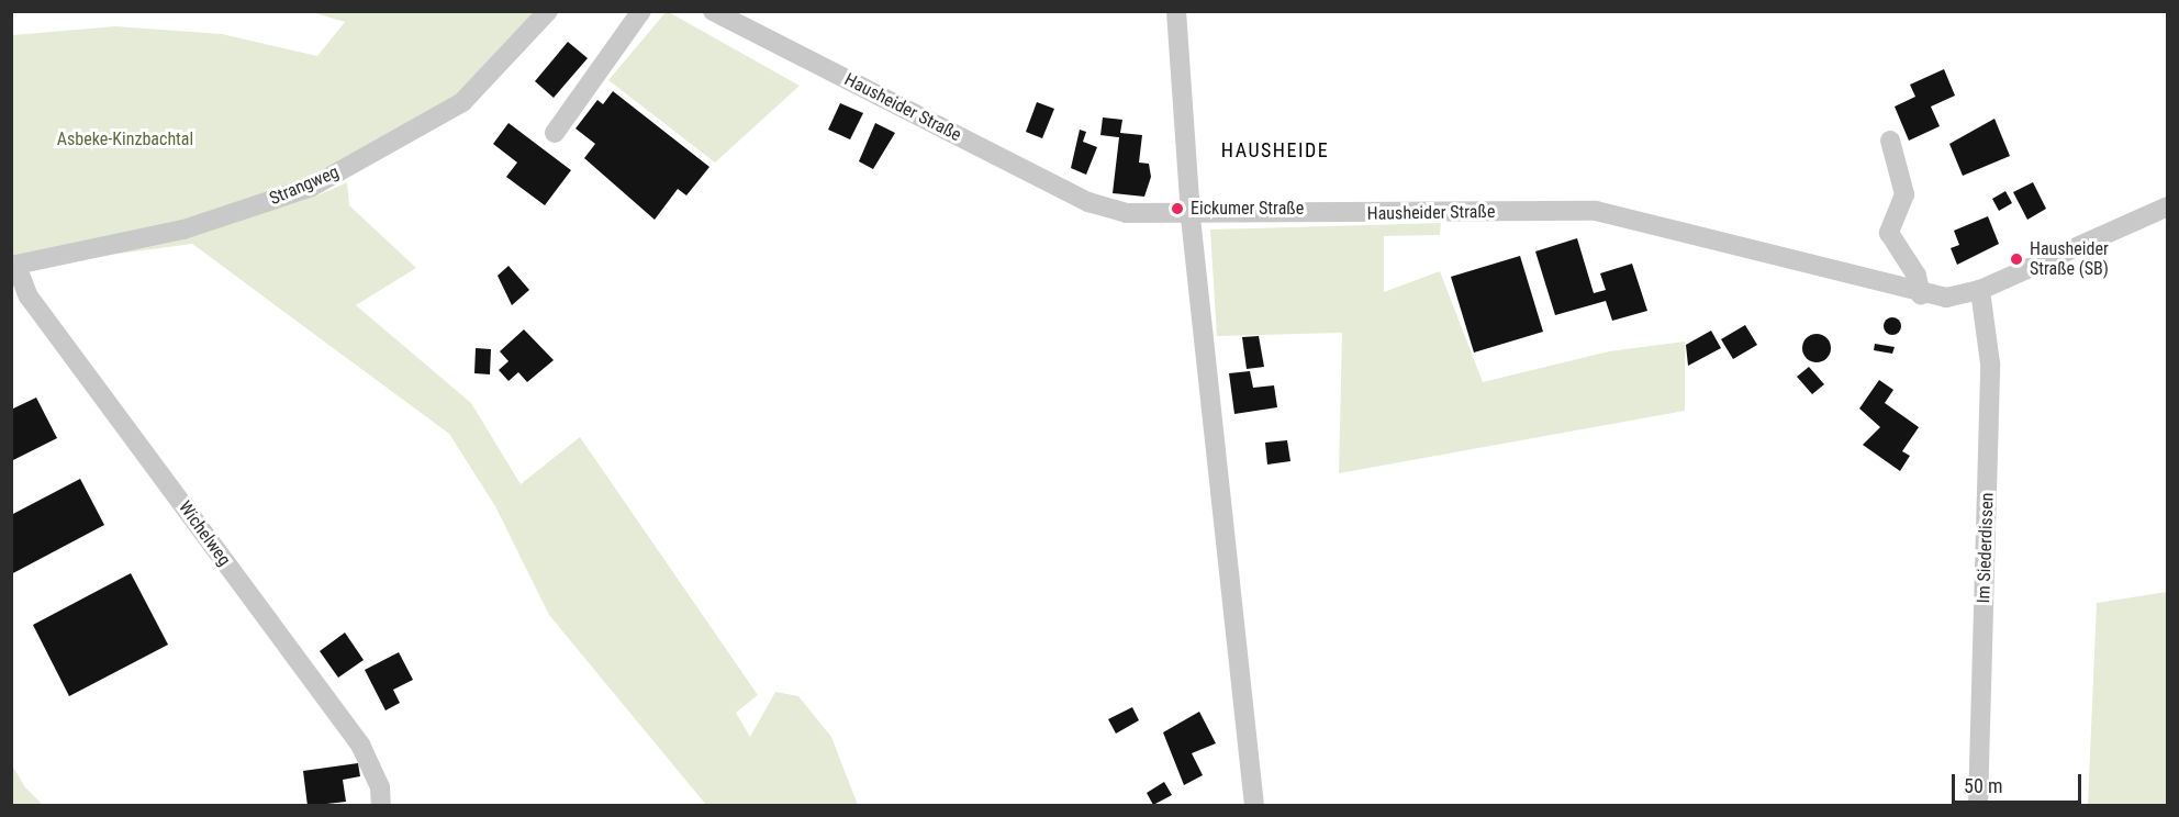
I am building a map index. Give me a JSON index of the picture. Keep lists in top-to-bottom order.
{
  "streets": {
    "street": [
      "Hausheider Straße",
      "Strangweg",
      "Wichelweg",
      "Im Siederdissen"
    ]
  },
  "crossings": [
    ["Hausheider Straße", "Im Siederdissen"],
    ["Strangweg", "Wichelweg"]
  ],
  "districts": ["HAUSHEIDE"],
  "parks": ["Asbeke-Kinzbachtal"],
  "places": ["Eickumer Straße", "Hausheider Straße (SB)"],
  "scale_bar": "50 m"
}
